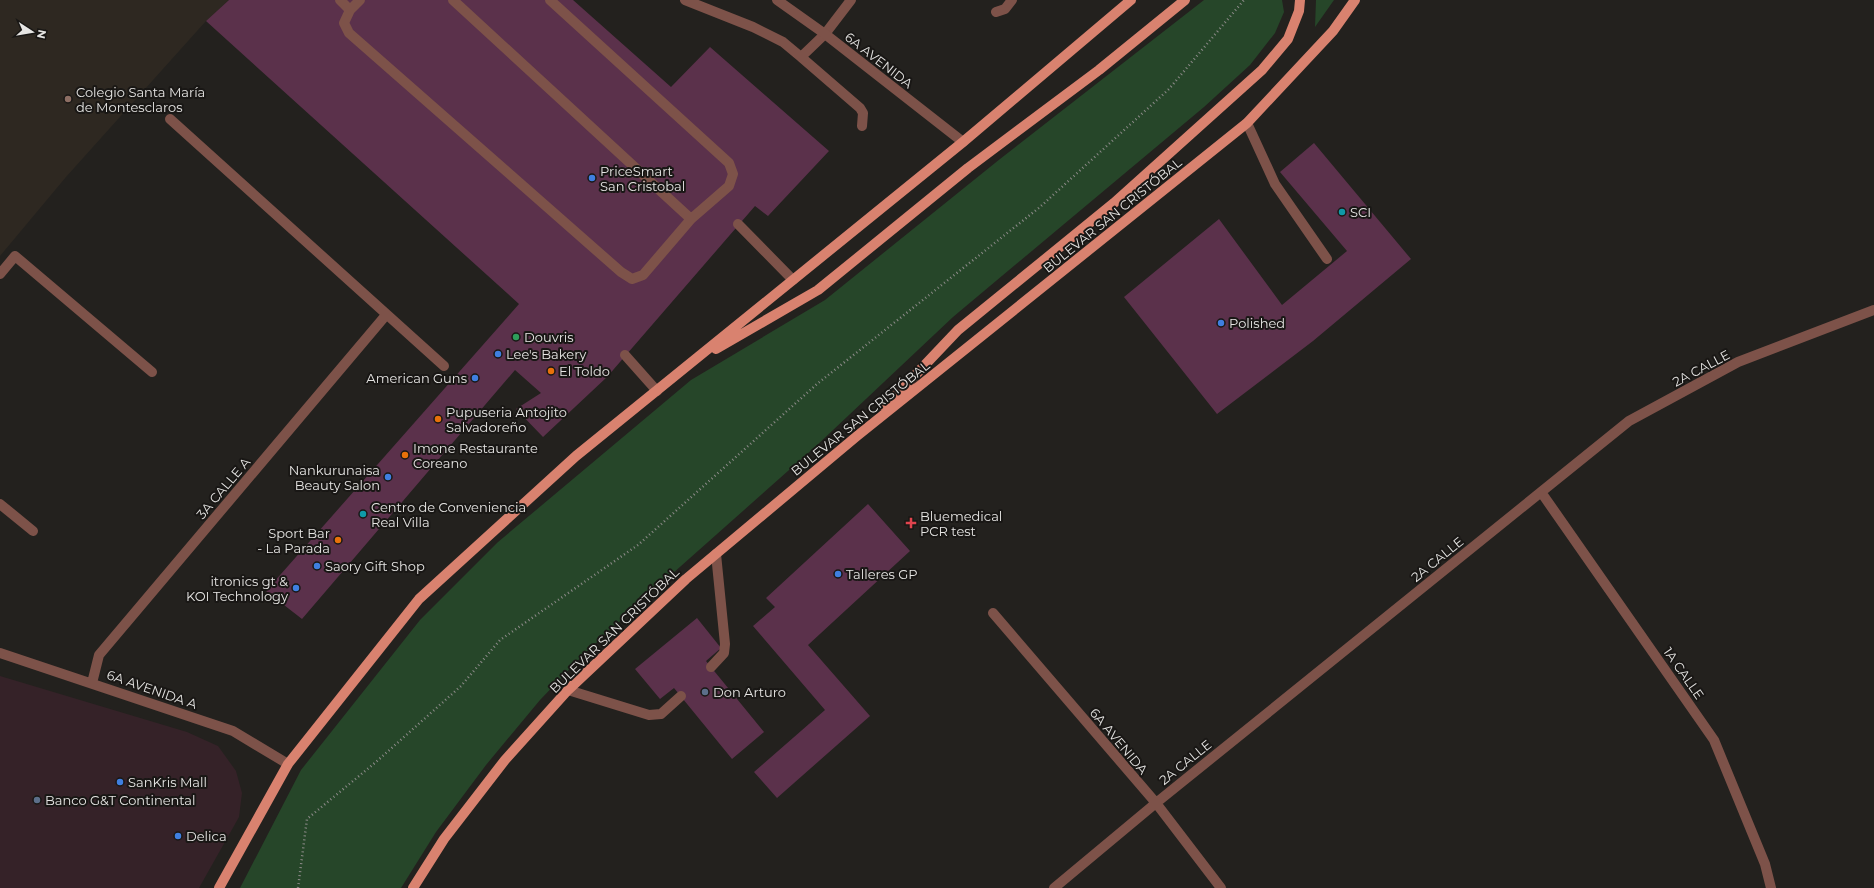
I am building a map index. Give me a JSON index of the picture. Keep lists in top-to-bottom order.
{
  "streets": {
    "main road": ["BULEVAR SAN CRISTÓBAL"],
    "street": [
      "6A AVENIDA",
      "2A CALLE",
      "3A CALLE A",
      "1A CALLE",
      "6A AVENIDA A"
    ]
  },
  "crossings": [
    ["6A AVENIDA", "2A CALLE"],
    ["2A CALLE", "1A CALLE"],
    ["3A CALLE A", "6A AVENIDA A"]
  ],
  "places": {
    "other": [
      "Colegio Santa María de Montesclaros",
      "PriceSmart San Cristobal",
      "SCI",
      "Polished",
      "Douvris",
      "Lee's Bakery",
      "El Toldo",
      "American Guns",
      "Pupuseria Antojito Salvadoreño",
      "Imone Restaurante Coreano",
      "Nankurunaisa Beauty Salon",
      "Centro de Conveniencia Real Villa",
      "Sport Bar - La Parada",
      "Saory Gift Shop",
      "Talleres GP",
      "itronics gt & KOI Technology",
      "Don Arturo",
      "SanKris Mall",
      "Banco G&T Continental",
      "Delica"
    ],
    "health": ["Bluemedical PCR test"]
  },
  "north": "right"
}
